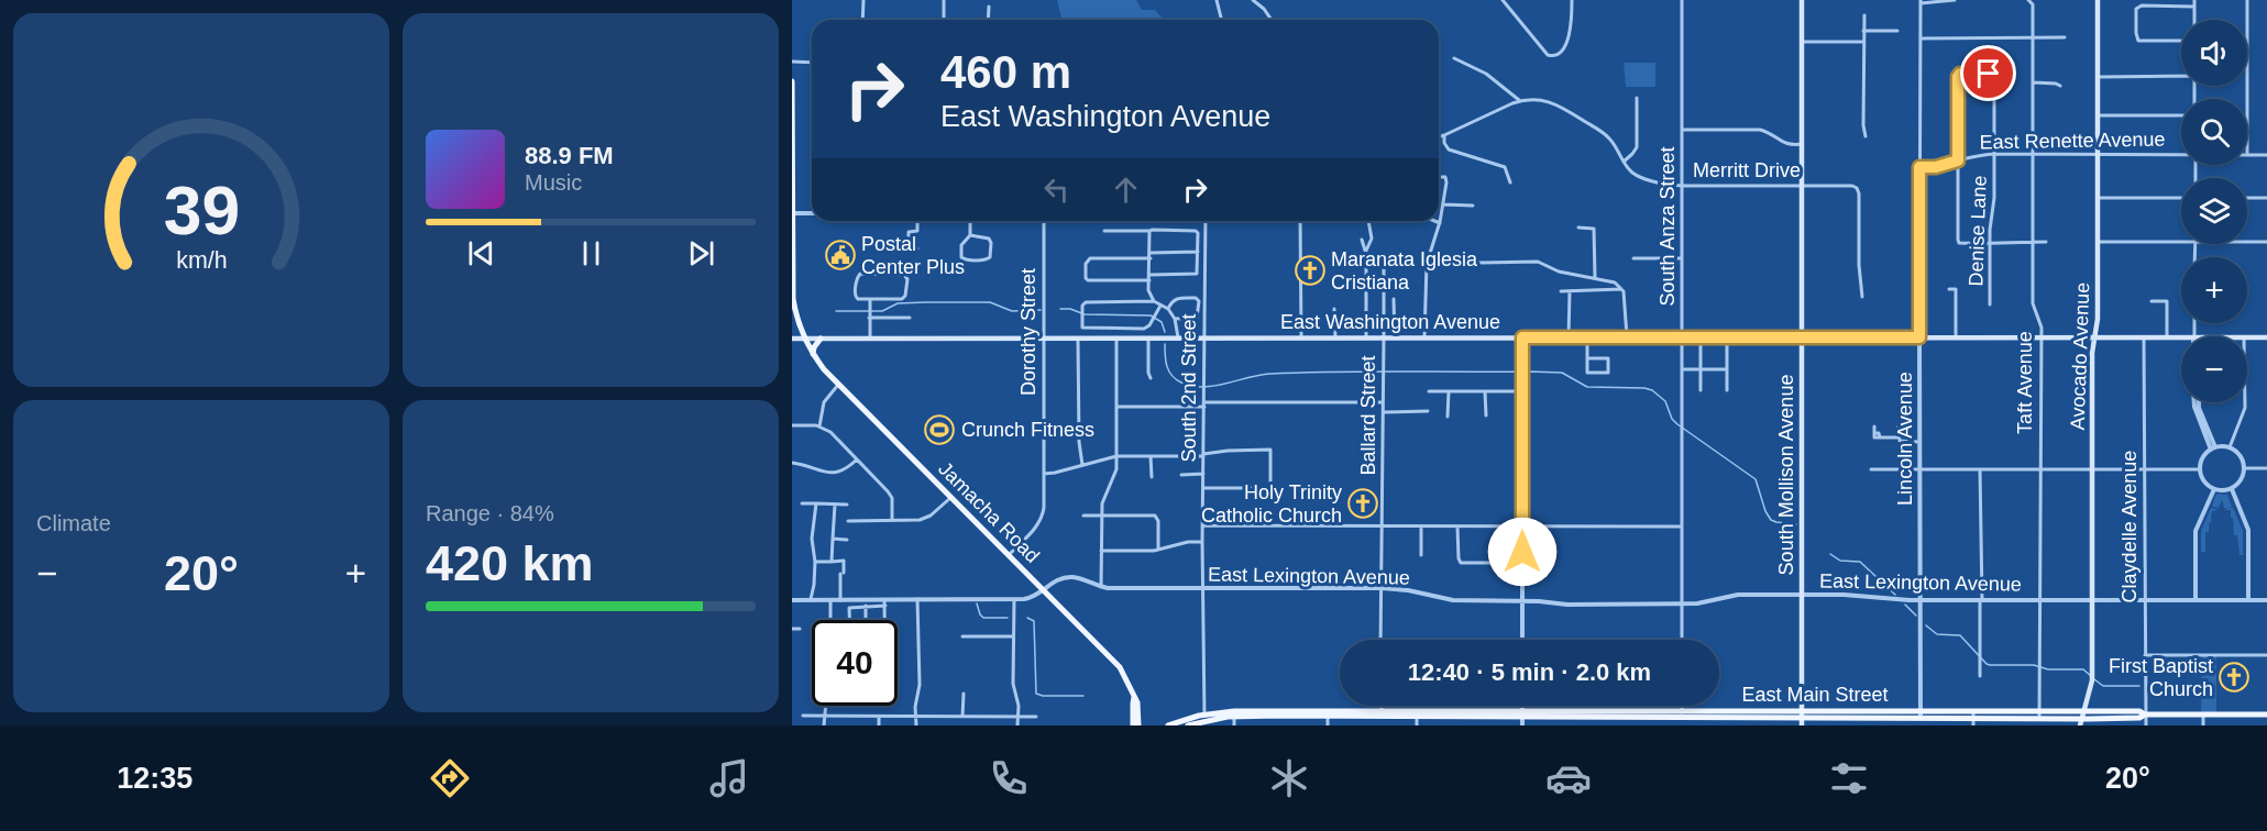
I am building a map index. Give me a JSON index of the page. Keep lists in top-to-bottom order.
{
  "streets": {
    "main road": [
      "East Washington Avenue",
      "Avocado Avenue",
      "South Mollison Avenue",
      "Jamacha Road",
      "East Main Street"
    ],
    "street": [
      "East Renette Avenue",
      "Merritt Drive",
      "South Anza Street",
      "Denise Lane",
      "Dorothy Street",
      "Taft Avenue",
      "South 2nd Street",
      "Ballard Street",
      "Lincoln Avenue",
      "Claydelle Avenue",
      "East Lexington Avenue"
    ]
  },
  "crossings": [
    ["East Renette Avenue", "Denise Lane"],
    ["East Renette Avenue", "Avocado Avenue"],
    ["East Renette Avenue", "Taft Avenue"],
    ["East Renette Avenue", "Lincoln Avenue"],
    ["Merritt Drive", "South Anza Street"],
    ["Merritt Drive", "South Mollison Avenue"],
    ["South Anza Street", "East Washington Avenue"],
    ["South Anza Street", "East Lexington Avenue"],
    ["East Washington Avenue", "Dorothy Street"],
    ["East Washington Avenue", "Avocado Avenue"],
    ["East Washington Avenue", "Taft Avenue"],
    ["East Washington Avenue", "South 2nd Street"],
    ["East Washington Avenue", "Ballard Street"],
    ["East Washington Avenue", "Lincoln Avenue"],
    ["East Washington Avenue", "South Mollison Avenue"],
    ["East Washington Avenue", "Jamacha Road"],
    ["East Washington Avenue", "Claydelle Avenue"],
    ["Dorothy Street", "Jamacha Road"],
    ["Avocado Avenue", "East Lexington Avenue"],
    ["Avocado Avenue", "East Main Street"],
    ["Taft Avenue", "East Lexington Avenue"],
    ["Taft Avenue", "East Main Street"],
    ["South 2nd Street", "East Lexington Avenue"],
    ["South 2nd Street", "East Main Street"],
    ["Ballard Street", "East Lexington Avenue"],
    ["Lincoln Avenue", "East Lexington Avenue"],
    ["Lincoln Avenue", "East Main Street"],
    ["South Mollison Avenue", "East Lexington Avenue"],
    ["South Mollison Avenue", "East Main Street"],
    ["Jamacha Road", "East Lexington Avenue"],
    ["Claydelle Avenue", "East Lexington Avenue"],
    ["Claydelle Avenue", "East Main Street"]
  ],
  "places": {
    "public building": ["Postal Center Plus"],
    "church": ["Maranata Iglesia Cristiana", "Holy Trinity Catholic Church", "First Baptist Church"],
    "sports": ["Crunch Fitness"]
  },
  "page": {
    "map_buttons": ["+", "−"],
    "turn": ["460 m", "East Washington Avenue"],
    "song": ["88.9 FM", "Music"],
    "tile": [
      "Climate",
      ["Range · 84%", "420 km"]
    ],
    "heat": ["−", "20°", "+"],
    "limit": "40",
    "trip": "12:40 · 5 min · 2.0 km",
    "tabs": ["12:35", "20°"],
    "gauge": ["39", "km/h"]
  }
}
